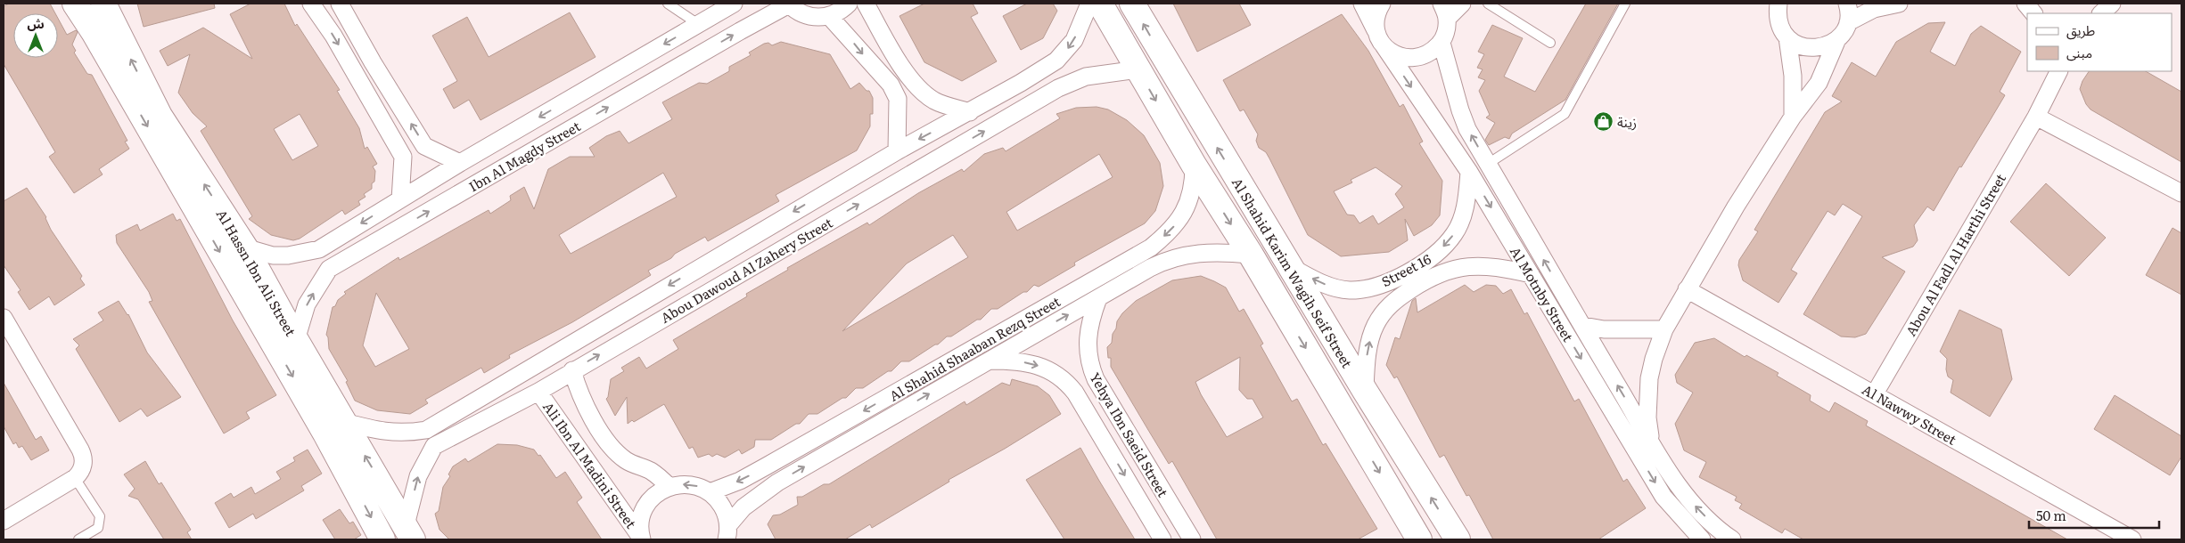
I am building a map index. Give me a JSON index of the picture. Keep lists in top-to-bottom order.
{
  "streets": {
    "street": [
      "Ibn Al Magdy Street",
      "Abou Al Fadl Al Harthi Street",
      "Abou Dawoud Al Zahery Street",
      "Street 16",
      "Al Hassn Ibn Ali Street",
      "Al Shahid Karim Wagih Seif Street",
      "Al Motnby Street",
      "Al Shahid Shaaban Rezq Street",
      "Al Nawwy Street",
      "Yehya Ibn Saeid Street",
      "Ali Ibn Al Madini Street"
    ]
  },
  "crossings": [
    ["Ibn Al Magdy Street", "Al Hassn Ibn Ali Street"],
    ["Abou Al Fadl Al Harthi Street", "Al Nawwy Street"],
    ["Abou Dawoud Al Zahery Street", "Al Hassn Ibn Ali Street"],
    ["Abou Dawoud Al Zahery Street", "Al Shahid Karim Wagih Seif Street"],
    ["Abou Dawoud Al Zahery Street", "Ali Ibn Al Madini Street"],
    ["Street 16", "Al Shahid Karim Wagih Seif Street"],
    ["Street 16", "Al Motnby Street"],
    ["Al Shahid Karim Wagih Seif Street", "Al Shahid Shaaban Rezq Street"],
    ["Al Shahid Shaaban Rezq Street", "Yehya Ibn Saeid Street"]
  ],
  "one_way": ["Yehya Ibn Saeid Street"],
  "places": {
    "shop": ["زينة"]
  },
  "legend": ["طريق", "مبنى"],
  "scale_bar": "50 m",
  "north": "top"
}
